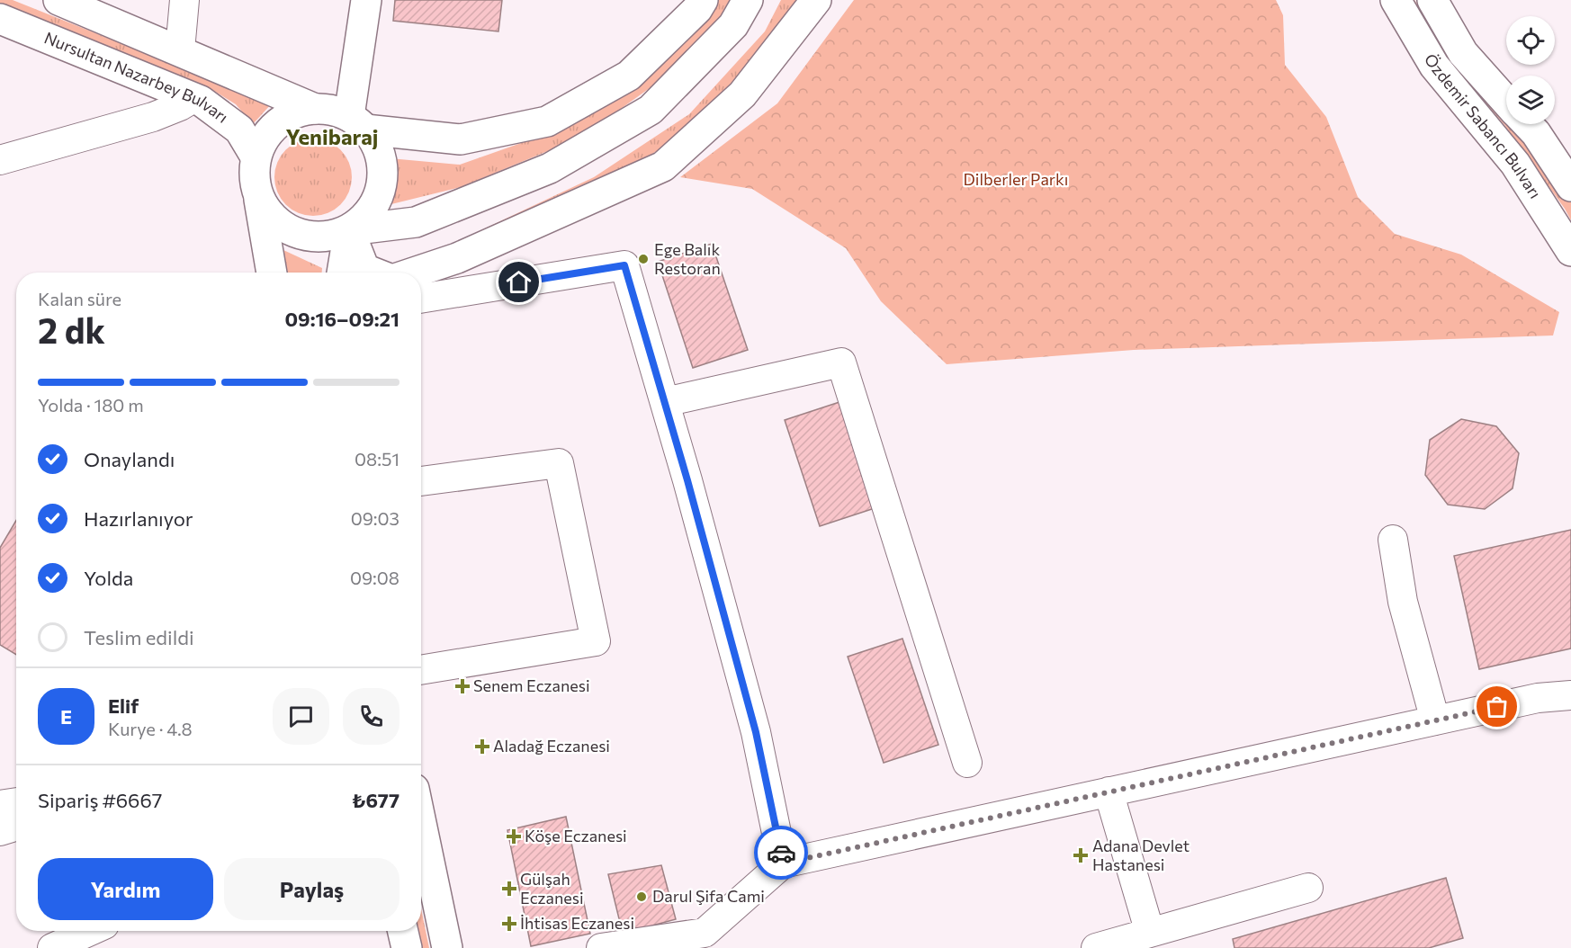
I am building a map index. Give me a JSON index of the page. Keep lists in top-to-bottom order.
{
  "streets": {
    "main road": ["Nursultan Nazarbey Bulvarı", "Özdemir Sabancı Bulvarı"]
  },
  "districts": ["Yenibaraj"],
  "parks": ["Dilberler Parkı"],
  "places": {
    "other": ["Ege Balık Restoran", "Darul Şifa Cami"],
    "health": [
      "Senem Eczanesi",
      "Aladağ Eczanesi",
      "Köşe Eczanesi",
      "Adana Devlet Hastanesi",
      "Gülşah Eczanesi",
      "İhtisas Eczanesi"
    ]
  },
  "page": {
    "heading": ["2 dk", "Kalan süre", "09:16–09:21"],
    "panel": [
      "Elif",
      "Kurye · 4.8",
      "Sipariş #6667",
      "₺677"
    ],
    "bar": "Yolda · 180 m",
    "list": [
      ["Onaylandı", "08:51"],
      ["Hazırlanıyor", "09:03"],
      ["Yolda", "09:08"],
      "Teslim edildi"
    ],
    "round": "E",
    "buttons": ["Yardım", "Paylaş"]
  }
}
